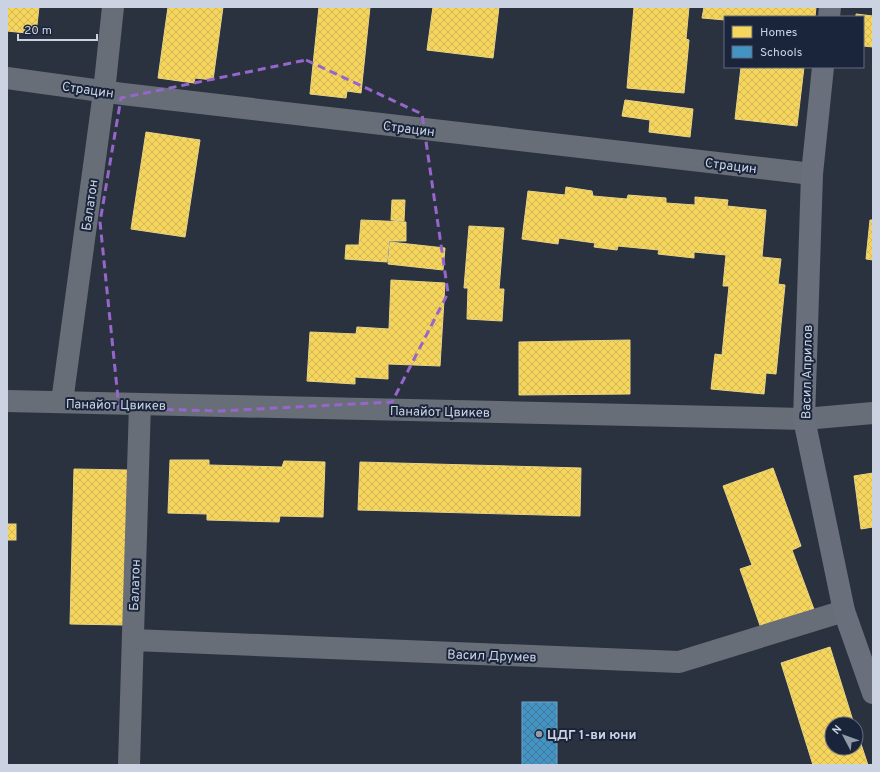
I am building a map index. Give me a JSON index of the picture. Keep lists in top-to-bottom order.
{
  "streets": {
    "street": [
      "Страцин",
      "Балатон",
      "Васил Априлов",
      "Панайот Цвикев",
      "Васил Друмев"
    ]
  },
  "crossings": [
    ["Страцин", "Балатон"],
    ["Страцин", "Васил Априлов"],
    ["Балатон", "Панайот Цвикев"],
    ["Балатон", "Васил Друмев"],
    ["Васил Априлов", "Панайот Цвикев"],
    ["Васил Априлов", "Васил Друмев"]
  ],
  "places": ["ЦДГ 1-ви юни"],
  "legend": ["Homes", "Schools"],
  "scale_bar": "20 m",
  "north": "top left"
}
